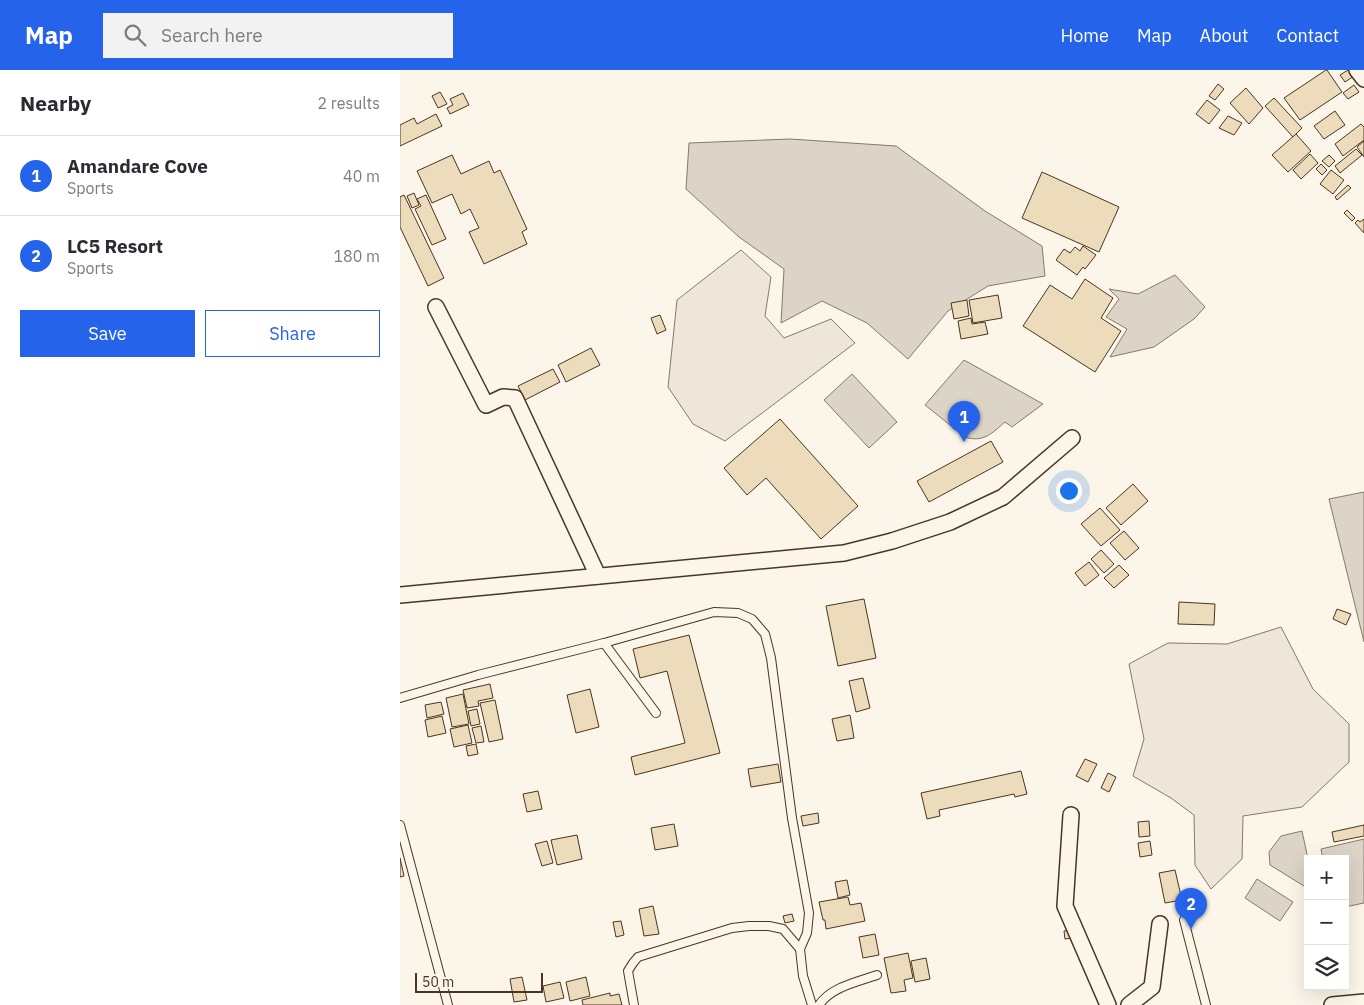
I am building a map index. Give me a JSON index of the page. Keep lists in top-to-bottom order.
{
  "scale_bar": "50 m",
  "page": {
    "header": "Map",
    "search": "Search here",
    "nav": [
      "Home",
      "Map",
      "About",
      "Contact"
    ],
    "heading": ["Nearby", "2 results"],
    "list": [
      {
        "mark": "1",
        "name": "Amandare Cove",
        "note": "Sports",
        "value": "40 m"
      },
      {
        "mark": "2",
        "name": "LC5 Resort",
        "note": "Sports",
        "value": "180 m"
      }
    ],
    "buttons": ["Save", "Share"],
    "pins": ["1", "2"],
    "map_buttons": ["+", "−"],
    "scale": "50 m"
  }
}
